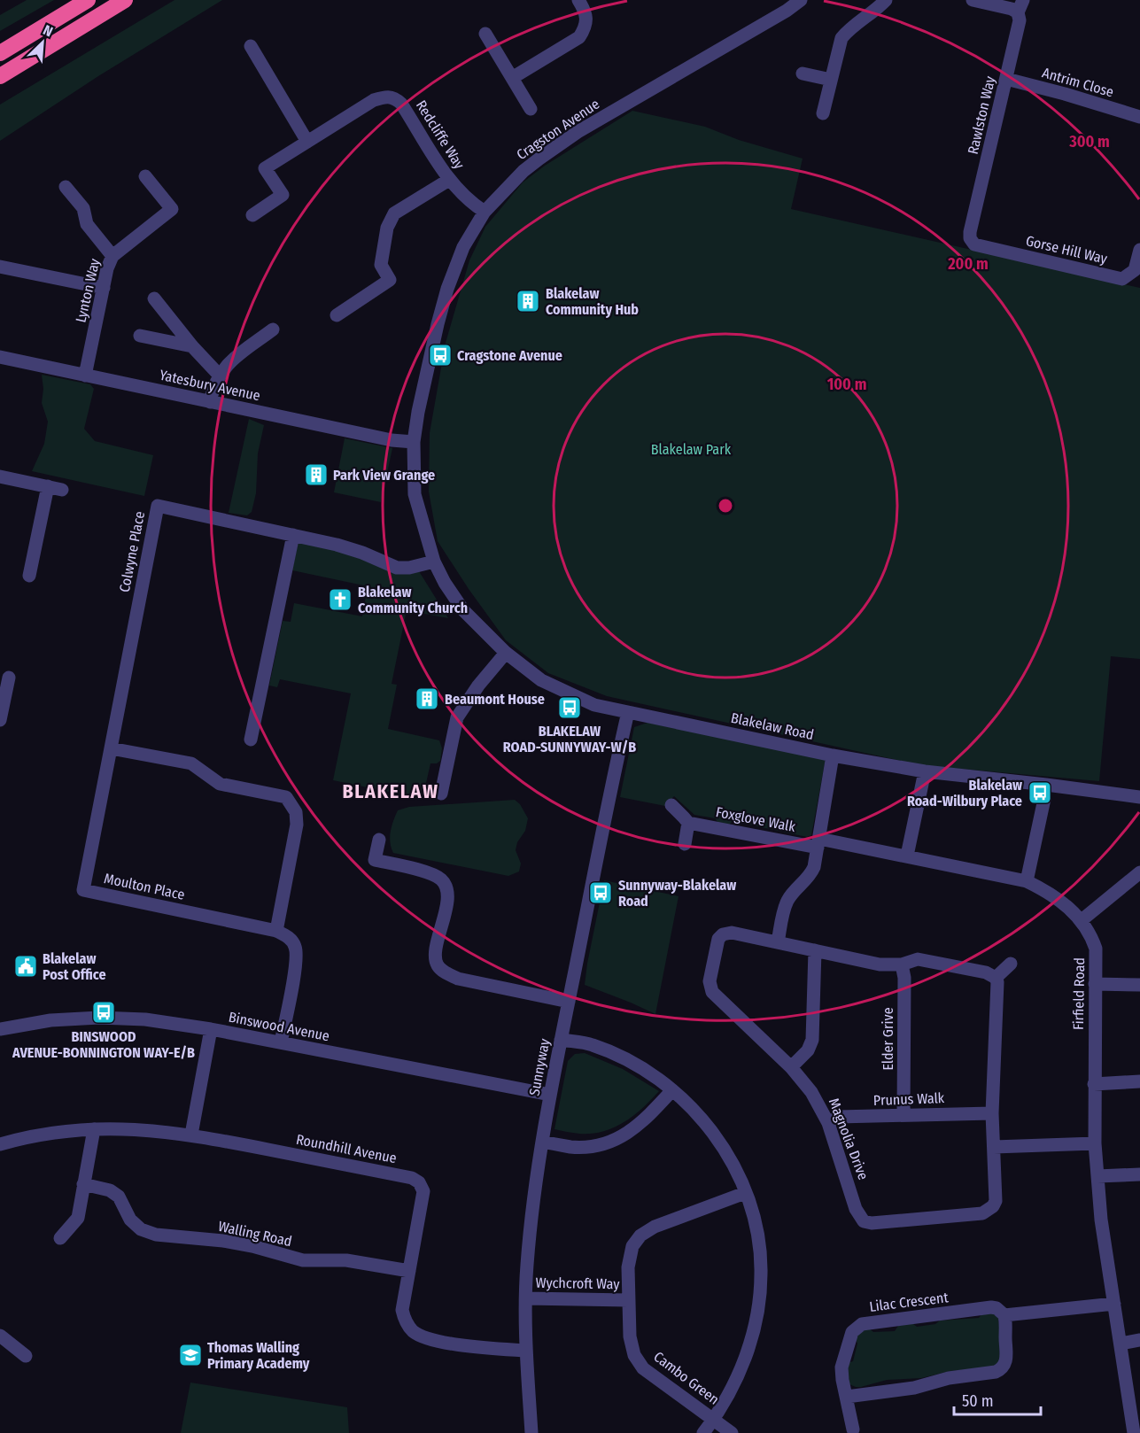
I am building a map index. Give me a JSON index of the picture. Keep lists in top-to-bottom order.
{
  "streets": {
    "street": [
      "Antrim Close",
      "Rawlston Way",
      "Cragston Avenue",
      "Redcliffe Way",
      "Gorse Hill Way",
      "Lynton Way",
      "Yatesbury Avenue",
      "Colwyne Place",
      "Blakelaw Road",
      "Foxglove Walk",
      "Moulton Place",
      "Firfield Road",
      "Binswood Avenue",
      "Elder Grive",
      "Sunnyway",
      "Prunus Walk",
      "Magnolia Drive",
      "Roundhill Avenue",
      "Walling Road",
      "Wychcroft Way",
      "Lilac Crescent",
      "Cambo Green"
    ]
  },
  "crossings": [
    ["Antrim Close", "Rawlston Way"],
    ["Rawlston Way", "Gorse Hill Way"],
    ["Cragston Avenue", "Redcliffe Way"],
    ["Cragston Avenue", "Yatesbury Avenue"],
    ["Cragston Avenue", "Colwyne Place"],
    ["Cragston Avenue", "Blakelaw Road"],
    ["Lynton Way", "Yatesbury Avenue"],
    ["Colwyne Place", "Moulton Place"],
    ["Blakelaw Road", "Sunnyway"],
    ["Foxglove Walk", "Firfield Road"],
    ["Firfield Road", "Lilac Crescent"],
    ["Binswood Avenue", "Sunnyway"],
    ["Elder Grive", "Prunus Walk"],
    ["Elder Grive", "Magnolia Drive"],
    ["Sunnyway", "Roundhill Avenue"],
    ["Sunnyway", "Wychcroft Way"],
    ["Prunus Walk", "Magnolia Drive"],
    ["Roundhill Avenue", "Walling Road"],
    ["Wychcroft Way", "Cambo Green"]
  ],
  "districts": ["BLAKELAW"],
  "parks": ["Blakelaw Park"],
  "places": {
    "building": ["Blakelaw Community Hub", "Park View Grange", "Beaumont House"],
    "bus stop": [
      "Cragstone Avenue",
      "BLAKELAW ROAD-SUNNYWAY-W/B",
      "Blakelaw Road-Wilbury Place",
      "Sunnyway-Blakelaw Road",
      "BINSWOOD AVENUE-BONNINGTON WAY-E/B"
    ],
    "church": ["Blakelaw Community Church"],
    "public building": ["Blakelaw Post Office"],
    "school or university": ["Thomas Walling Primary Academy"]
  },
  "scale_bar": "50 m",
  "north": "top right",
  "rings": ["300 m", "200 m", "100 m"]
}
